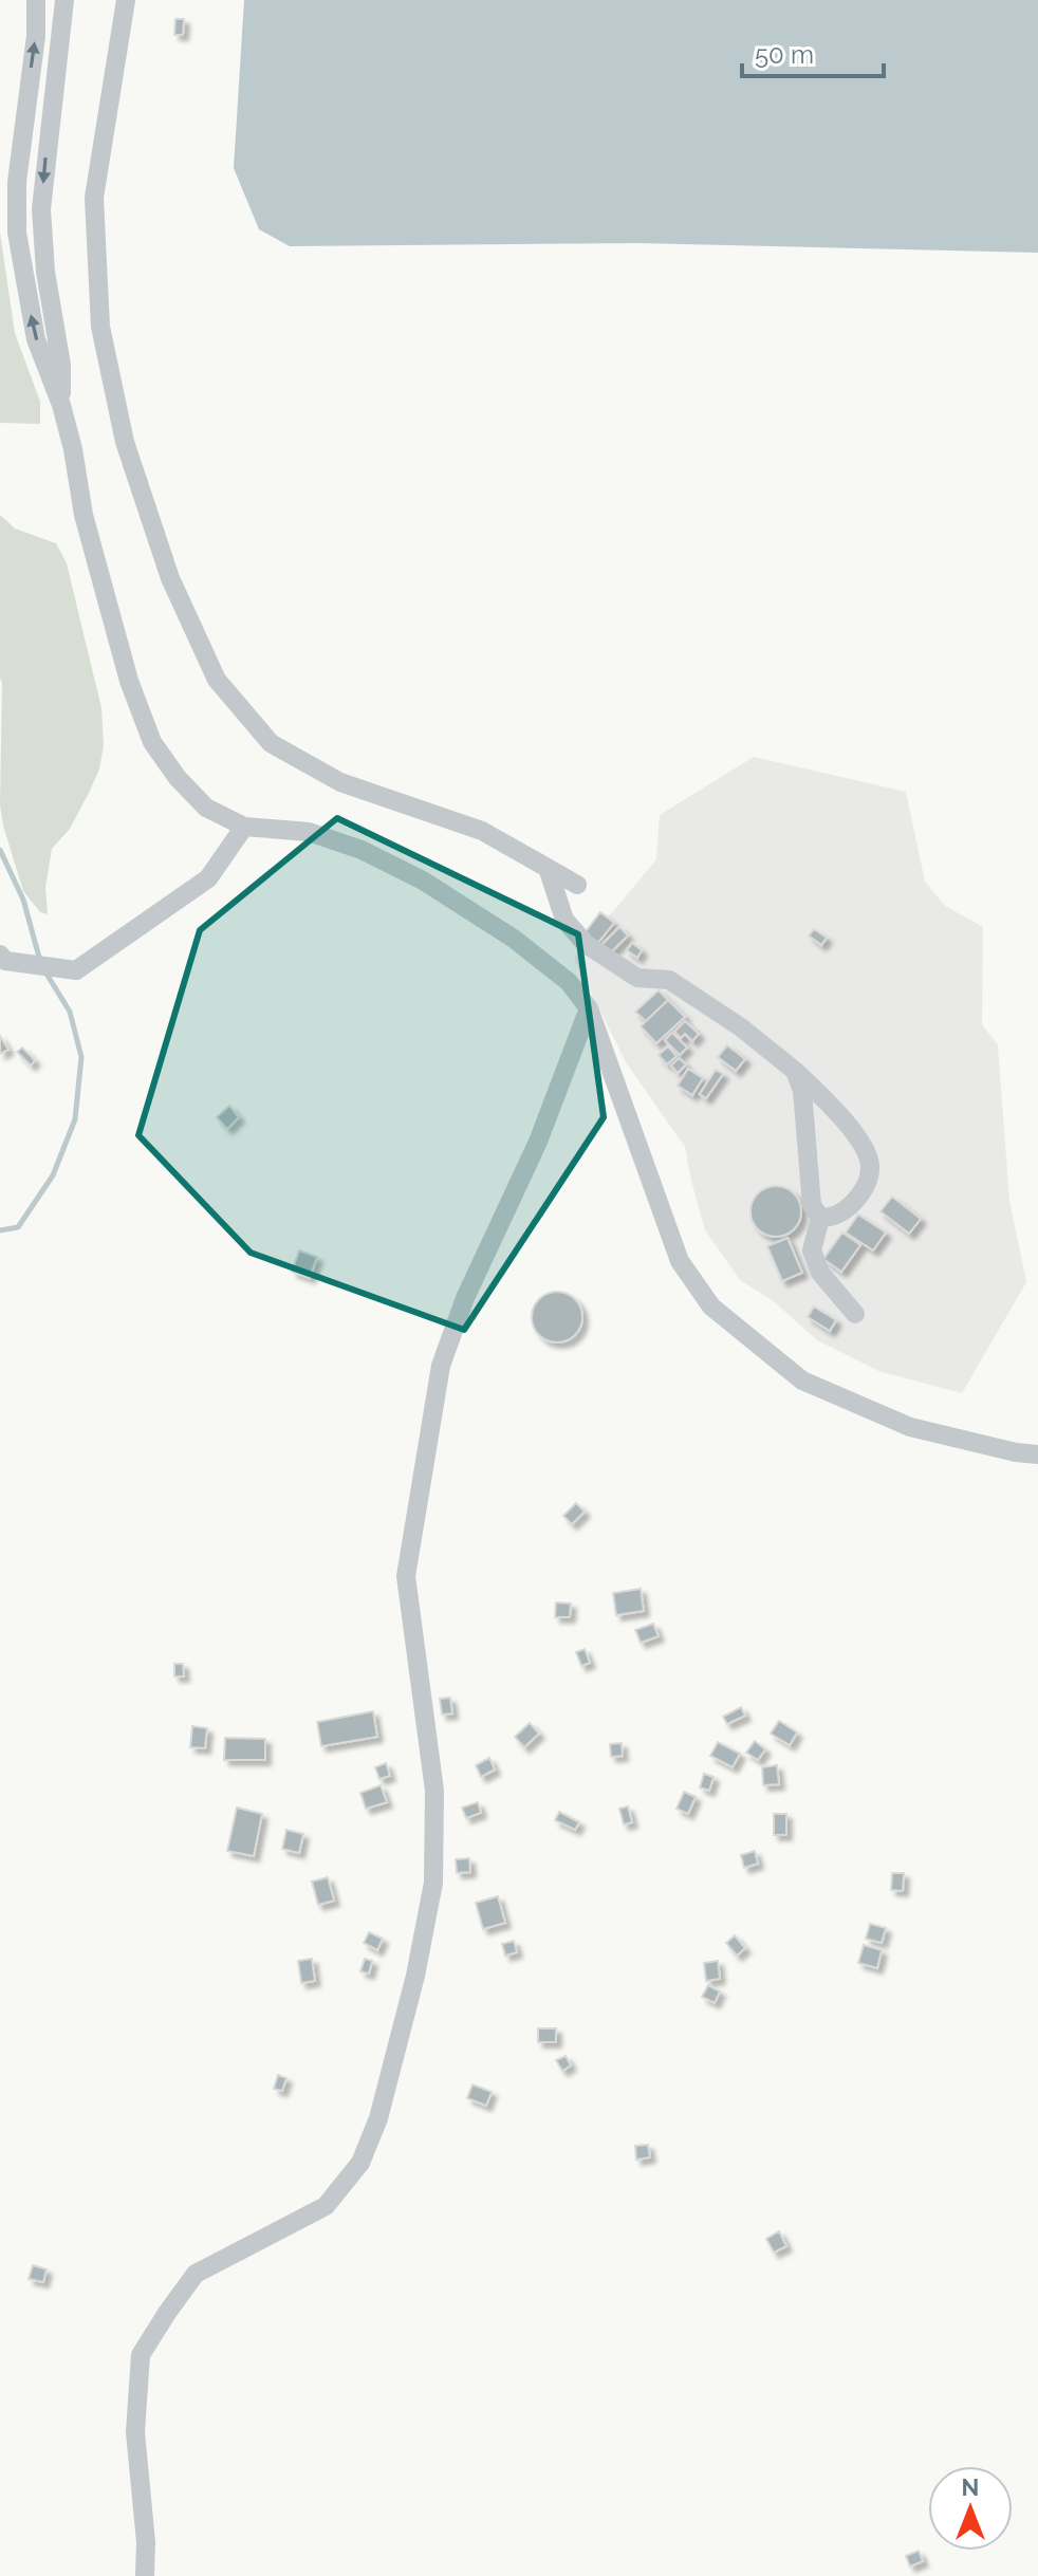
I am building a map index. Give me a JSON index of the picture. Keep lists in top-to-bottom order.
{
  "scale_bar": "50 m",
  "north": "top"
}
